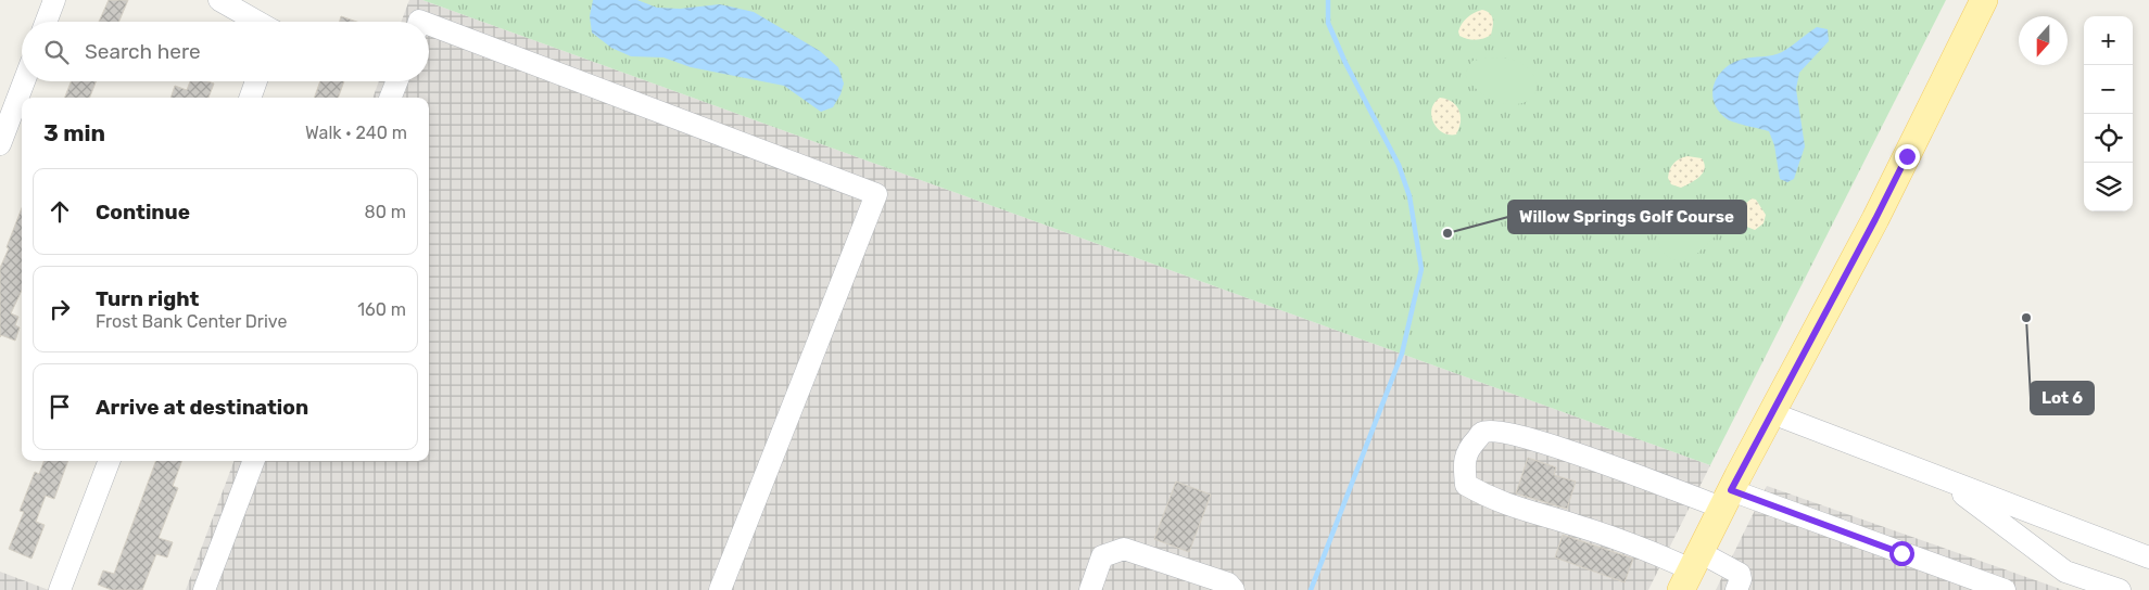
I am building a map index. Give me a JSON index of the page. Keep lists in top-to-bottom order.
{
  "places": ["Willow Springs Golf Course", "Lot 6"],
  "north": "bottom",
  "page": {
    "map_buttons": ["+", "−"],
    "search": "Search here",
    "heading": ["3 min", "Walk · 240 m"],
    "list": [
      ["Continue", "80 m"],
      ["Turn right", "Frost Bank Center Drive", "160 m"],
      "Arrive at destination"
    ]
  }
}
